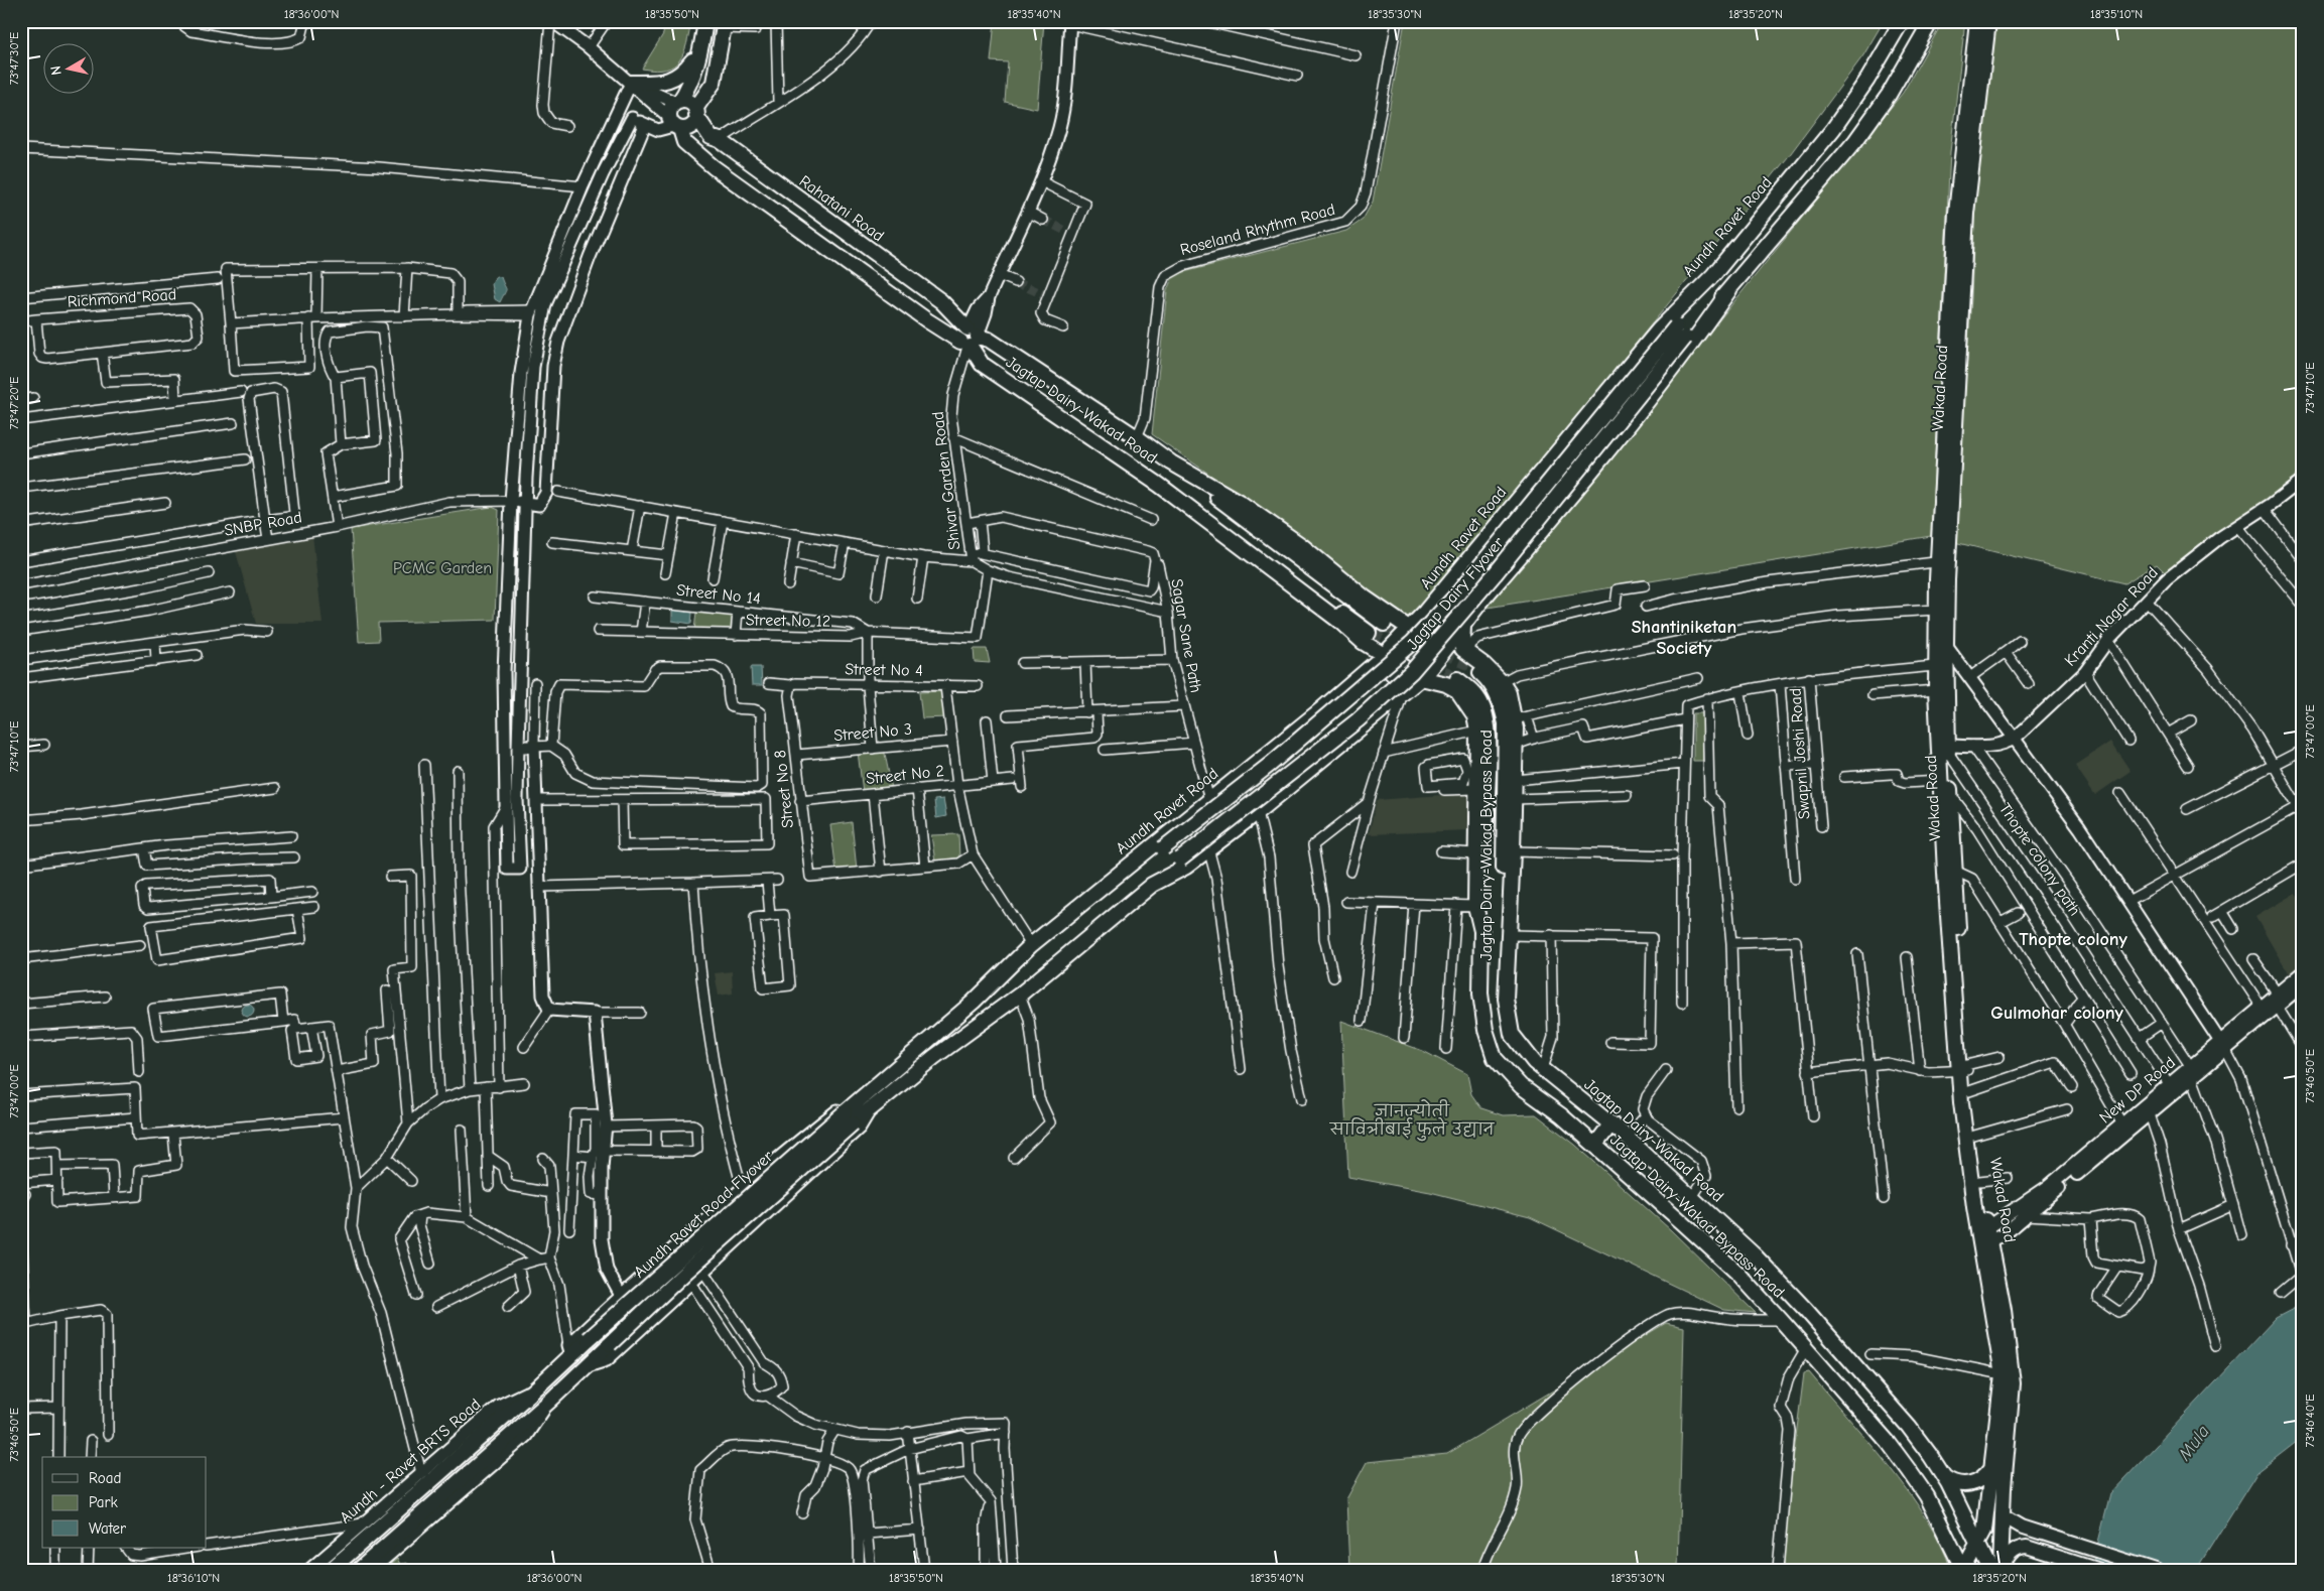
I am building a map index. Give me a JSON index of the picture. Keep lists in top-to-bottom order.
{
  "streets": {
    "main road": [
      "Rahatani Road",
      "Aundh Ravet Road",
      "Wakad Road",
      "Jagtap Dairy-Wakad Road",
      "Jagtap Dairy Flyover",
      "Jagtap Dairy-Wakad Bypass Road",
      "New DP Road",
      "Aundh Ravet Road Flyover"
    ],
    "street": [
      "Roseland Rhythm Road",
      "Richmond Road",
      "Shivar Garden Road",
      "SNBP Road",
      "Street No 14",
      "Kranti Nagar Road",
      "Street No 12",
      "Sagar Sane Path",
      "Street No 4",
      "Street No 3",
      "Swapnil Joshi Road",
      "Street No 2",
      "Street No 8",
      "Thopte colony path",
      "Aundh - Ravet BRTS Road"
    ]
  },
  "crossings": [
    ["Rahatani Road", "Jagtap Dairy-Wakad Road"],
    ["Rahatani Road", "Shivar Garden Road"],
    ["Aundh Ravet Road", "Jagtap Dairy Flyover"],
    ["Aundh Ravet Road", "Sagar Sane Path"],
    ["Aundh Ravet Road", "Aundh Ravet Road Flyover"],
    ["Wakad Road", "Jagtap Dairy-Wakad Road"],
    ["Wakad Road", "Jagtap Dairy-Wakad Bypass Road"],
    ["Wakad Road", "Thopte colony path"],
    ["Wakad Road", "New DP Road"],
    ["Jagtap Dairy-Wakad Road", "Shivar Garden Road"],
    ["Jagtap Dairy-Wakad Road", "Jagtap Dairy-Wakad Bypass Road"],
    ["Shivar Garden Road", "Street No 12"],
    ["Shivar Garden Road", "Sagar Sane Path"],
    ["Street No 14", "Street No 12"],
    ["Street No 4", "Street No 8"],
    ["Street No 3", "Street No 8"],
    ["Street No 2", "Street No 8"],
    ["Thopte colony path", "New DP Road"]
  ],
  "districts": ["Shantiniketan Society", "Thopte colony", "Gulmohar colony"],
  "water": ["Mula"],
  "parks": ["PCMC Garden", "ज्ञानज्योती सावित्रीबाई फुले उद्यान"],
  "legend": ["Road", "Park", "Water"],
  "north": "left",
  "coordinates": [
    "18°36'00\"N",
    "18°35'50\"N",
    "18°35'40\"N",
    "18°35'30\"N",
    "18°35'20\"N",
    "18°35'10\"N",
    "73°47'30\"E",
    "73°47'10\"E",
    "73°47'20\"E",
    "73°47'00\"E",
    "73°46'50\"E",
    "73°46'40\"E",
    "18°36'10\"N"
  ]
}
